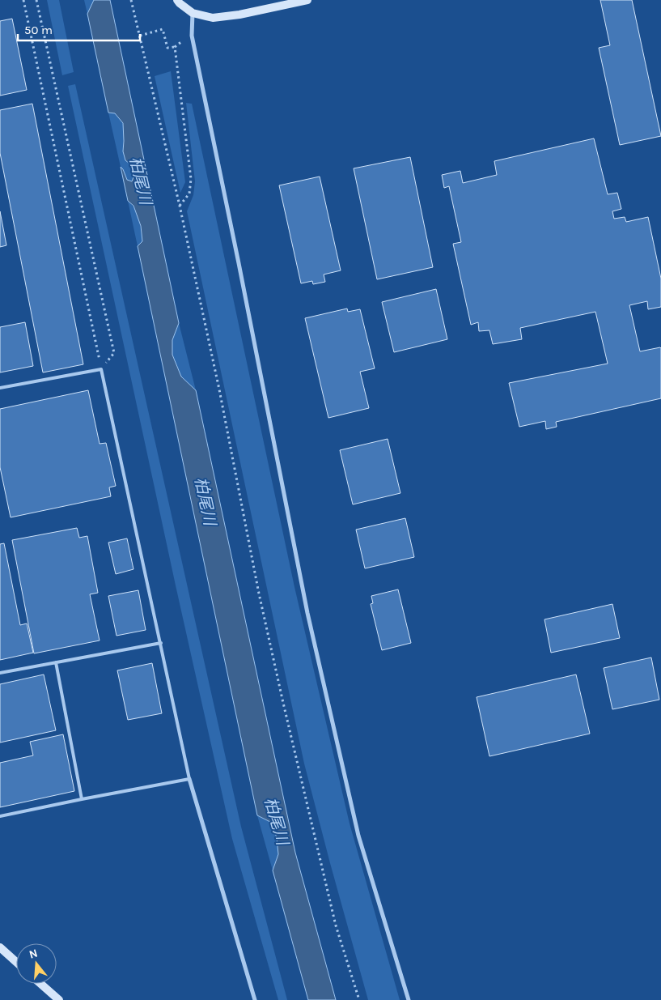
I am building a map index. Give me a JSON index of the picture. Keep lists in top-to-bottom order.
{
  "water": ["柏尾川"],
  "scale_bar": "50 m",
  "north": "top"
}
